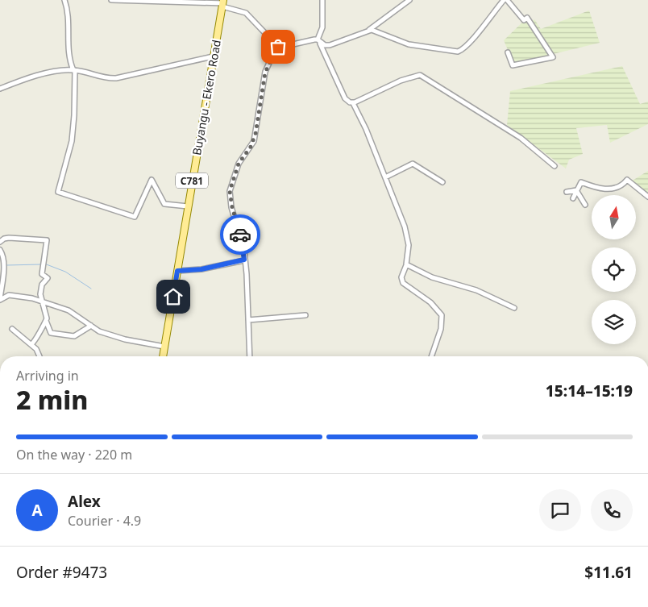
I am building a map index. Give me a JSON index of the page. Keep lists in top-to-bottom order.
{
  "streets": {
    "main road": ["Buyangu - Ekero Road", "C781"]
  },
  "north": "top",
  "page": {
    "heading": ["2 min", "Arriving in", "15:14–15:19"],
    "panel": [
      "Alex",
      "Courier · 4.9",
      "Order #9473",
      "$11.61"
    ],
    "bar": "On the way · 220 m",
    "round": "A"
  }
}
